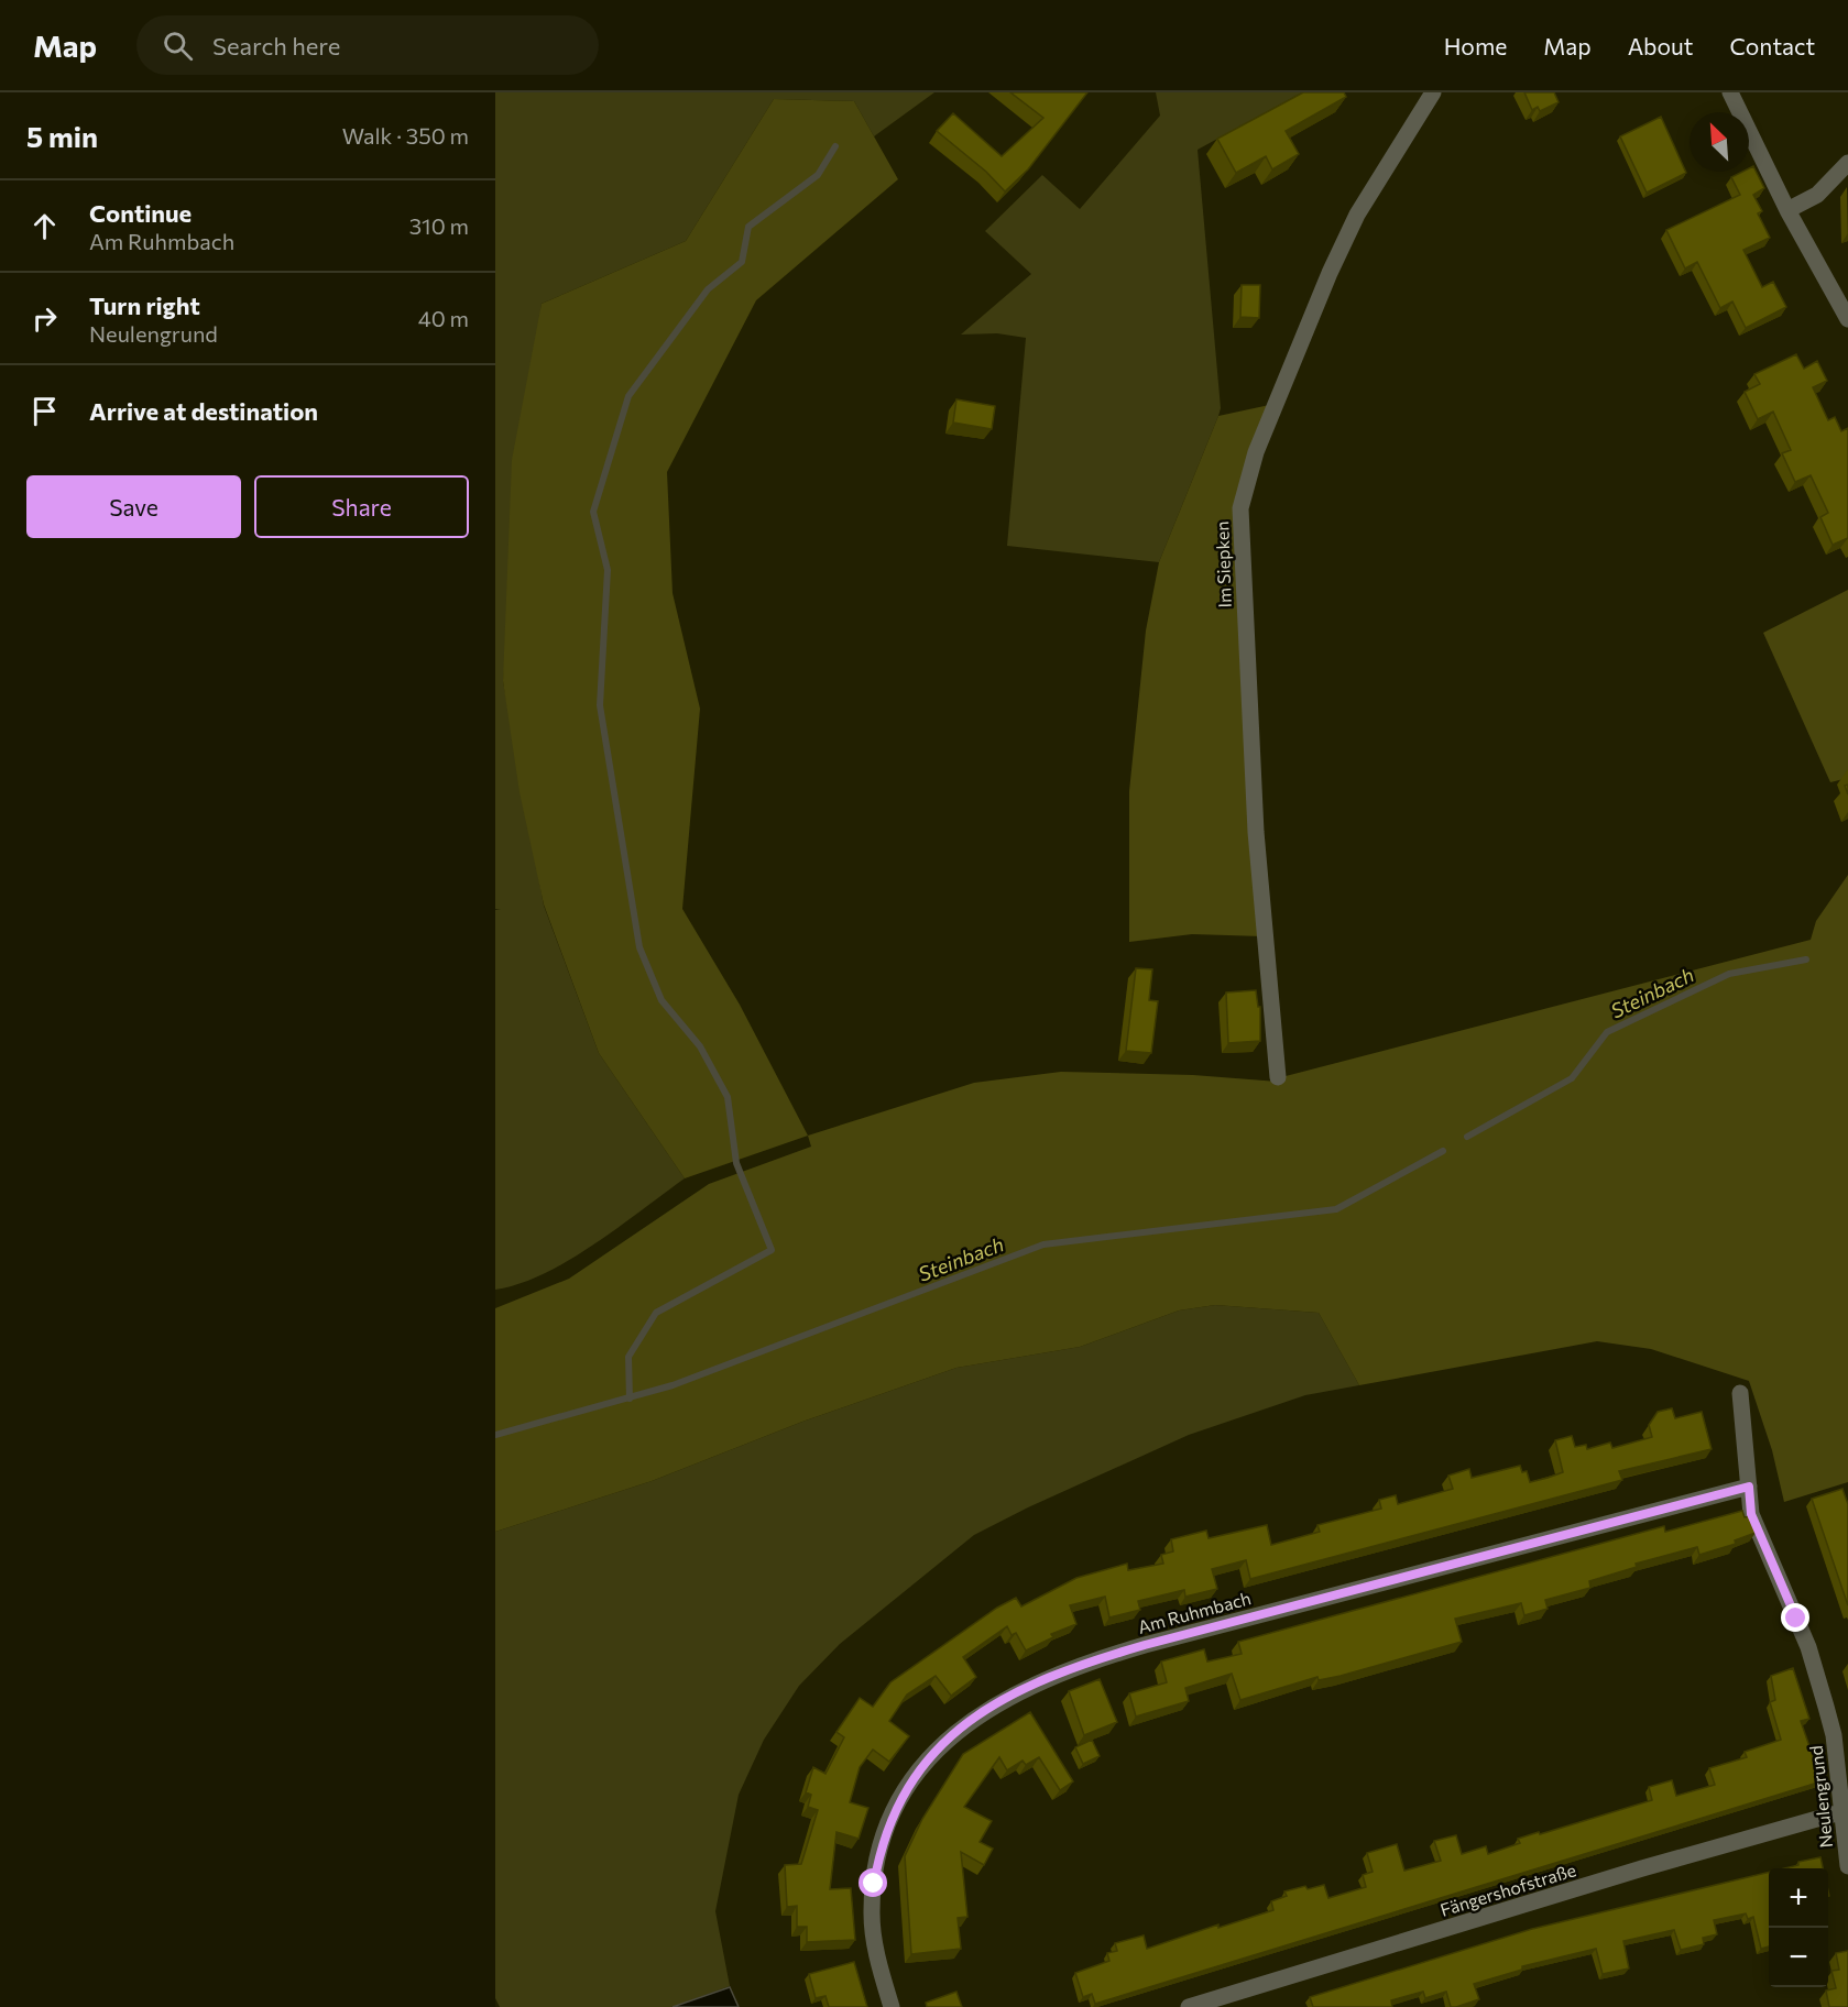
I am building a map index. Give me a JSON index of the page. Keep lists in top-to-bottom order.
{
  "streets": {
    "street": [
      "Im Siepken",
      "Am Ruhmbach",
      "Neulengrund",
      "Fängershofstraße"
    ]
  },
  "crossings": [
    ["Am Ruhmbach", "Neulengrund"],
    ["Neulengrund", "Fängershofstraße"]
  ],
  "water": ["Steinbach"],
  "north": "top left",
  "page": {
    "header": "Map",
    "search": "Search here",
    "nav": [
      "Home",
      "Map",
      "About",
      "Contact"
    ],
    "heading": ["5 min", "Walk · 350 m"],
    "list": [
      ["Continue", "Am Ruhmbach", "310 m"],
      ["Turn right", "Neulengrund", "40 m"],
      "Arrive at destination"
    ],
    "buttons": ["Save", "Share"],
    "map_buttons": ["+", "−"]
  }
}
